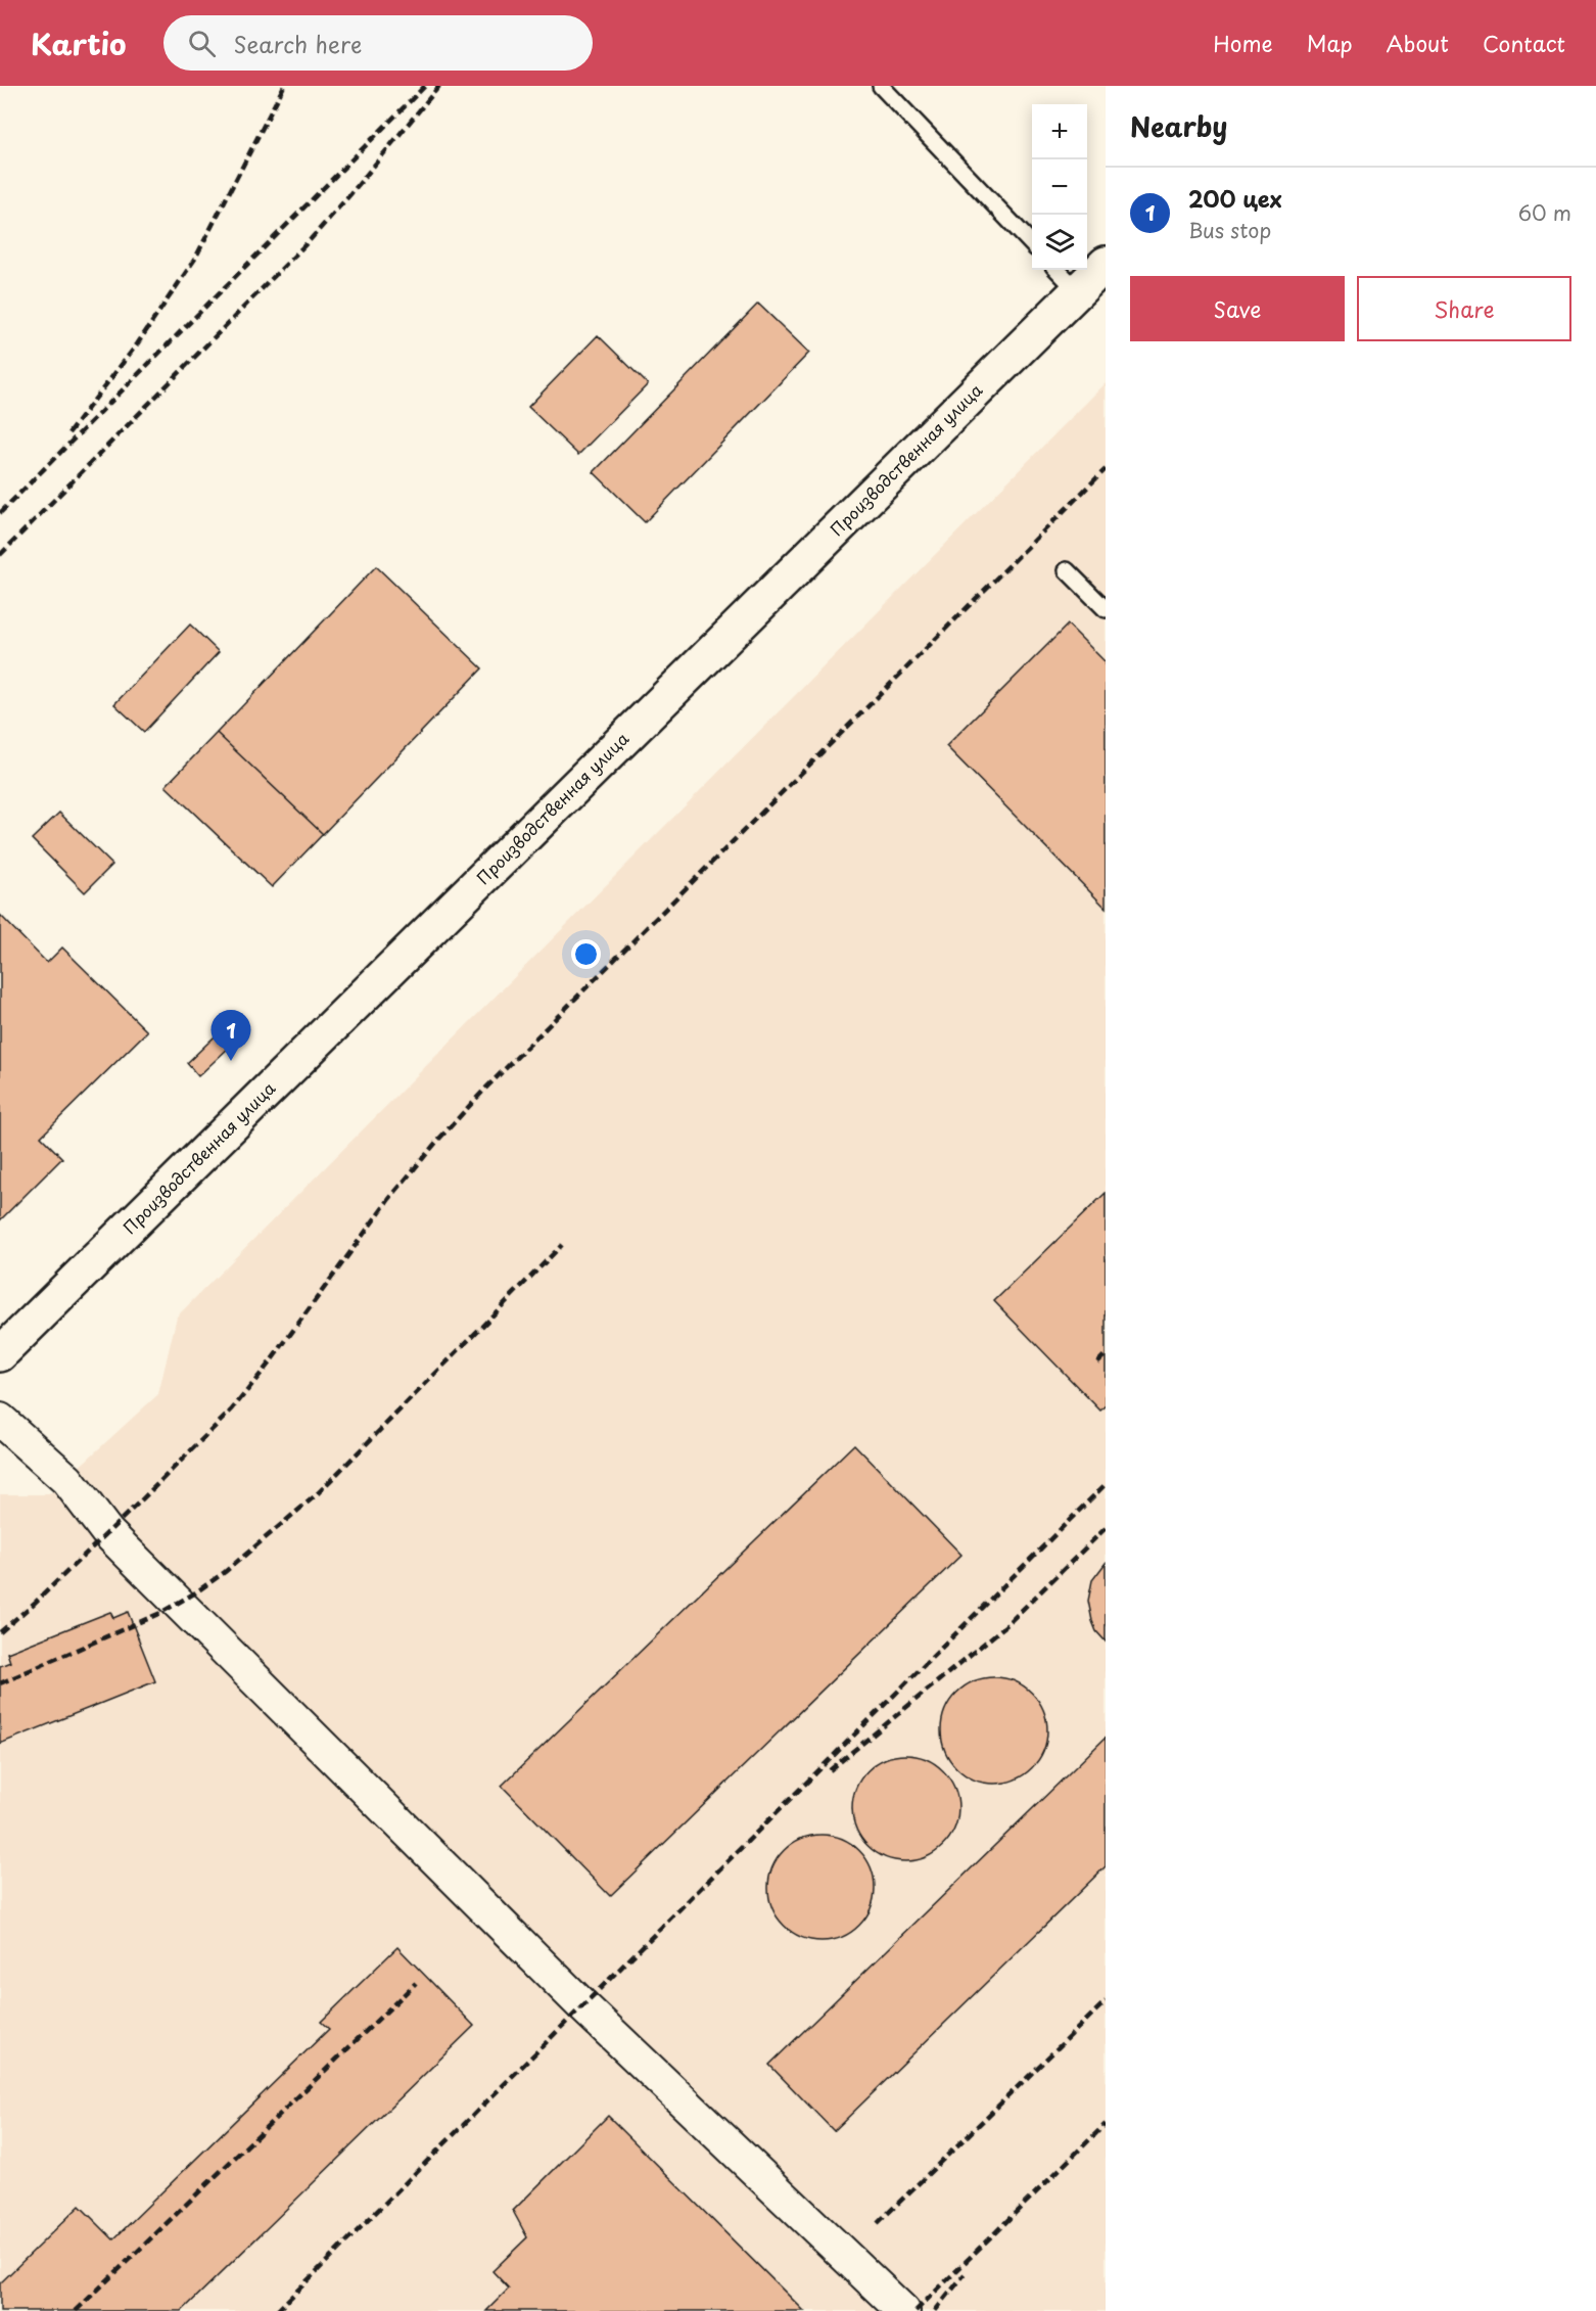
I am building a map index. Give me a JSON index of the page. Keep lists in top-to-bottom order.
{
  "streets": {
    "main road": ["Производственная улица"]
  },
  "page": {
    "header": "Kartio",
    "search": "Search here",
    "nav": [
      "Home",
      "Map",
      "About",
      "Contact"
    ],
    "heading": "Nearby",
    "map_buttons": ["+", "−"],
    "list": [
      {
        "mark": "1",
        "name": "200 цех",
        "note": "Bus stop",
        "value": "60 m"
      }
    ],
    "buttons": ["Save", "Share"],
    "pins": "1"
  }
}
